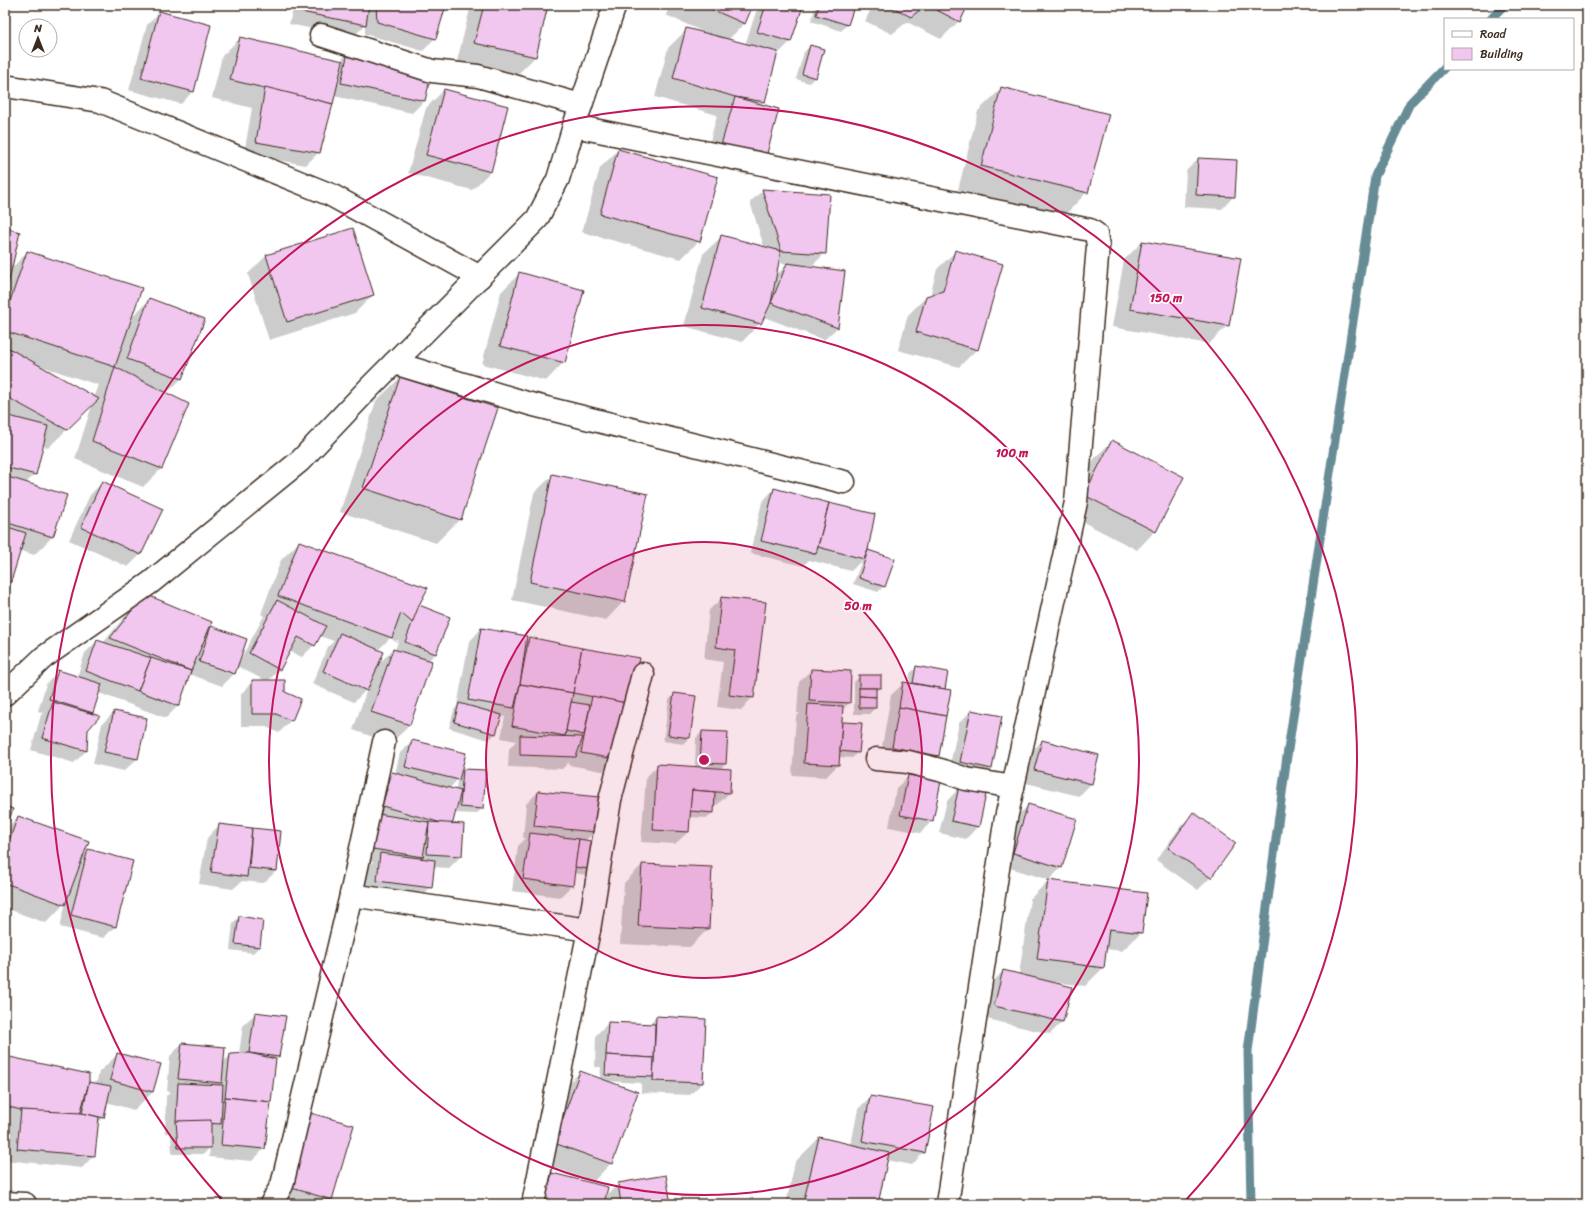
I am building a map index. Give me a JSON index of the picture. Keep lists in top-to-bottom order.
{
  "legend": ["Road", "Building"],
  "north": "top",
  "rings": ["150 m", "100 m", "50 m"]
}
